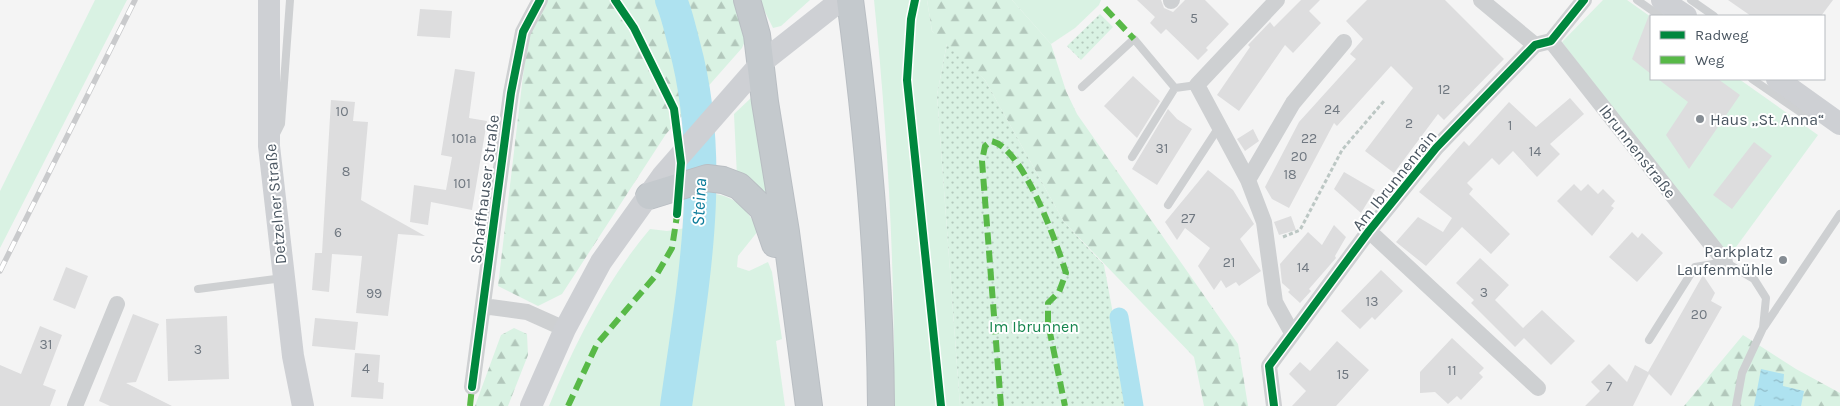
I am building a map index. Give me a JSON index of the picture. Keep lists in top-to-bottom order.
{
  "streets": {
    "main road": ["Detzelner Straße"],
    "street": ["Ibrunnenstraße", "Am Ibrunnenrain", "Schaffhauser Straße"]
  },
  "crossings": [
    ["Ibrunnenstraße", "Am Ibrunnenrain"]
  ],
  "water": ["Steina"],
  "parks": ["Im Ibrunnen"],
  "places": ["Haus „St. Anna“", "Parkplatz Laufenmühle"],
  "house_numbers": [
    "5",
    "12",
    "24",
    "10",
    "2",
    "1",
    "101a",
    "22",
    "31",
    "14",
    "20",
    "8",
    "18",
    "101",
    "27",
    "6",
    "21",
    "14",
    "3",
    "99",
    "13",
    "20",
    "31",
    "3",
    "4",
    "11",
    "15",
    "7"
  ],
  "legend": ["Radweg", "Weg"]
}
